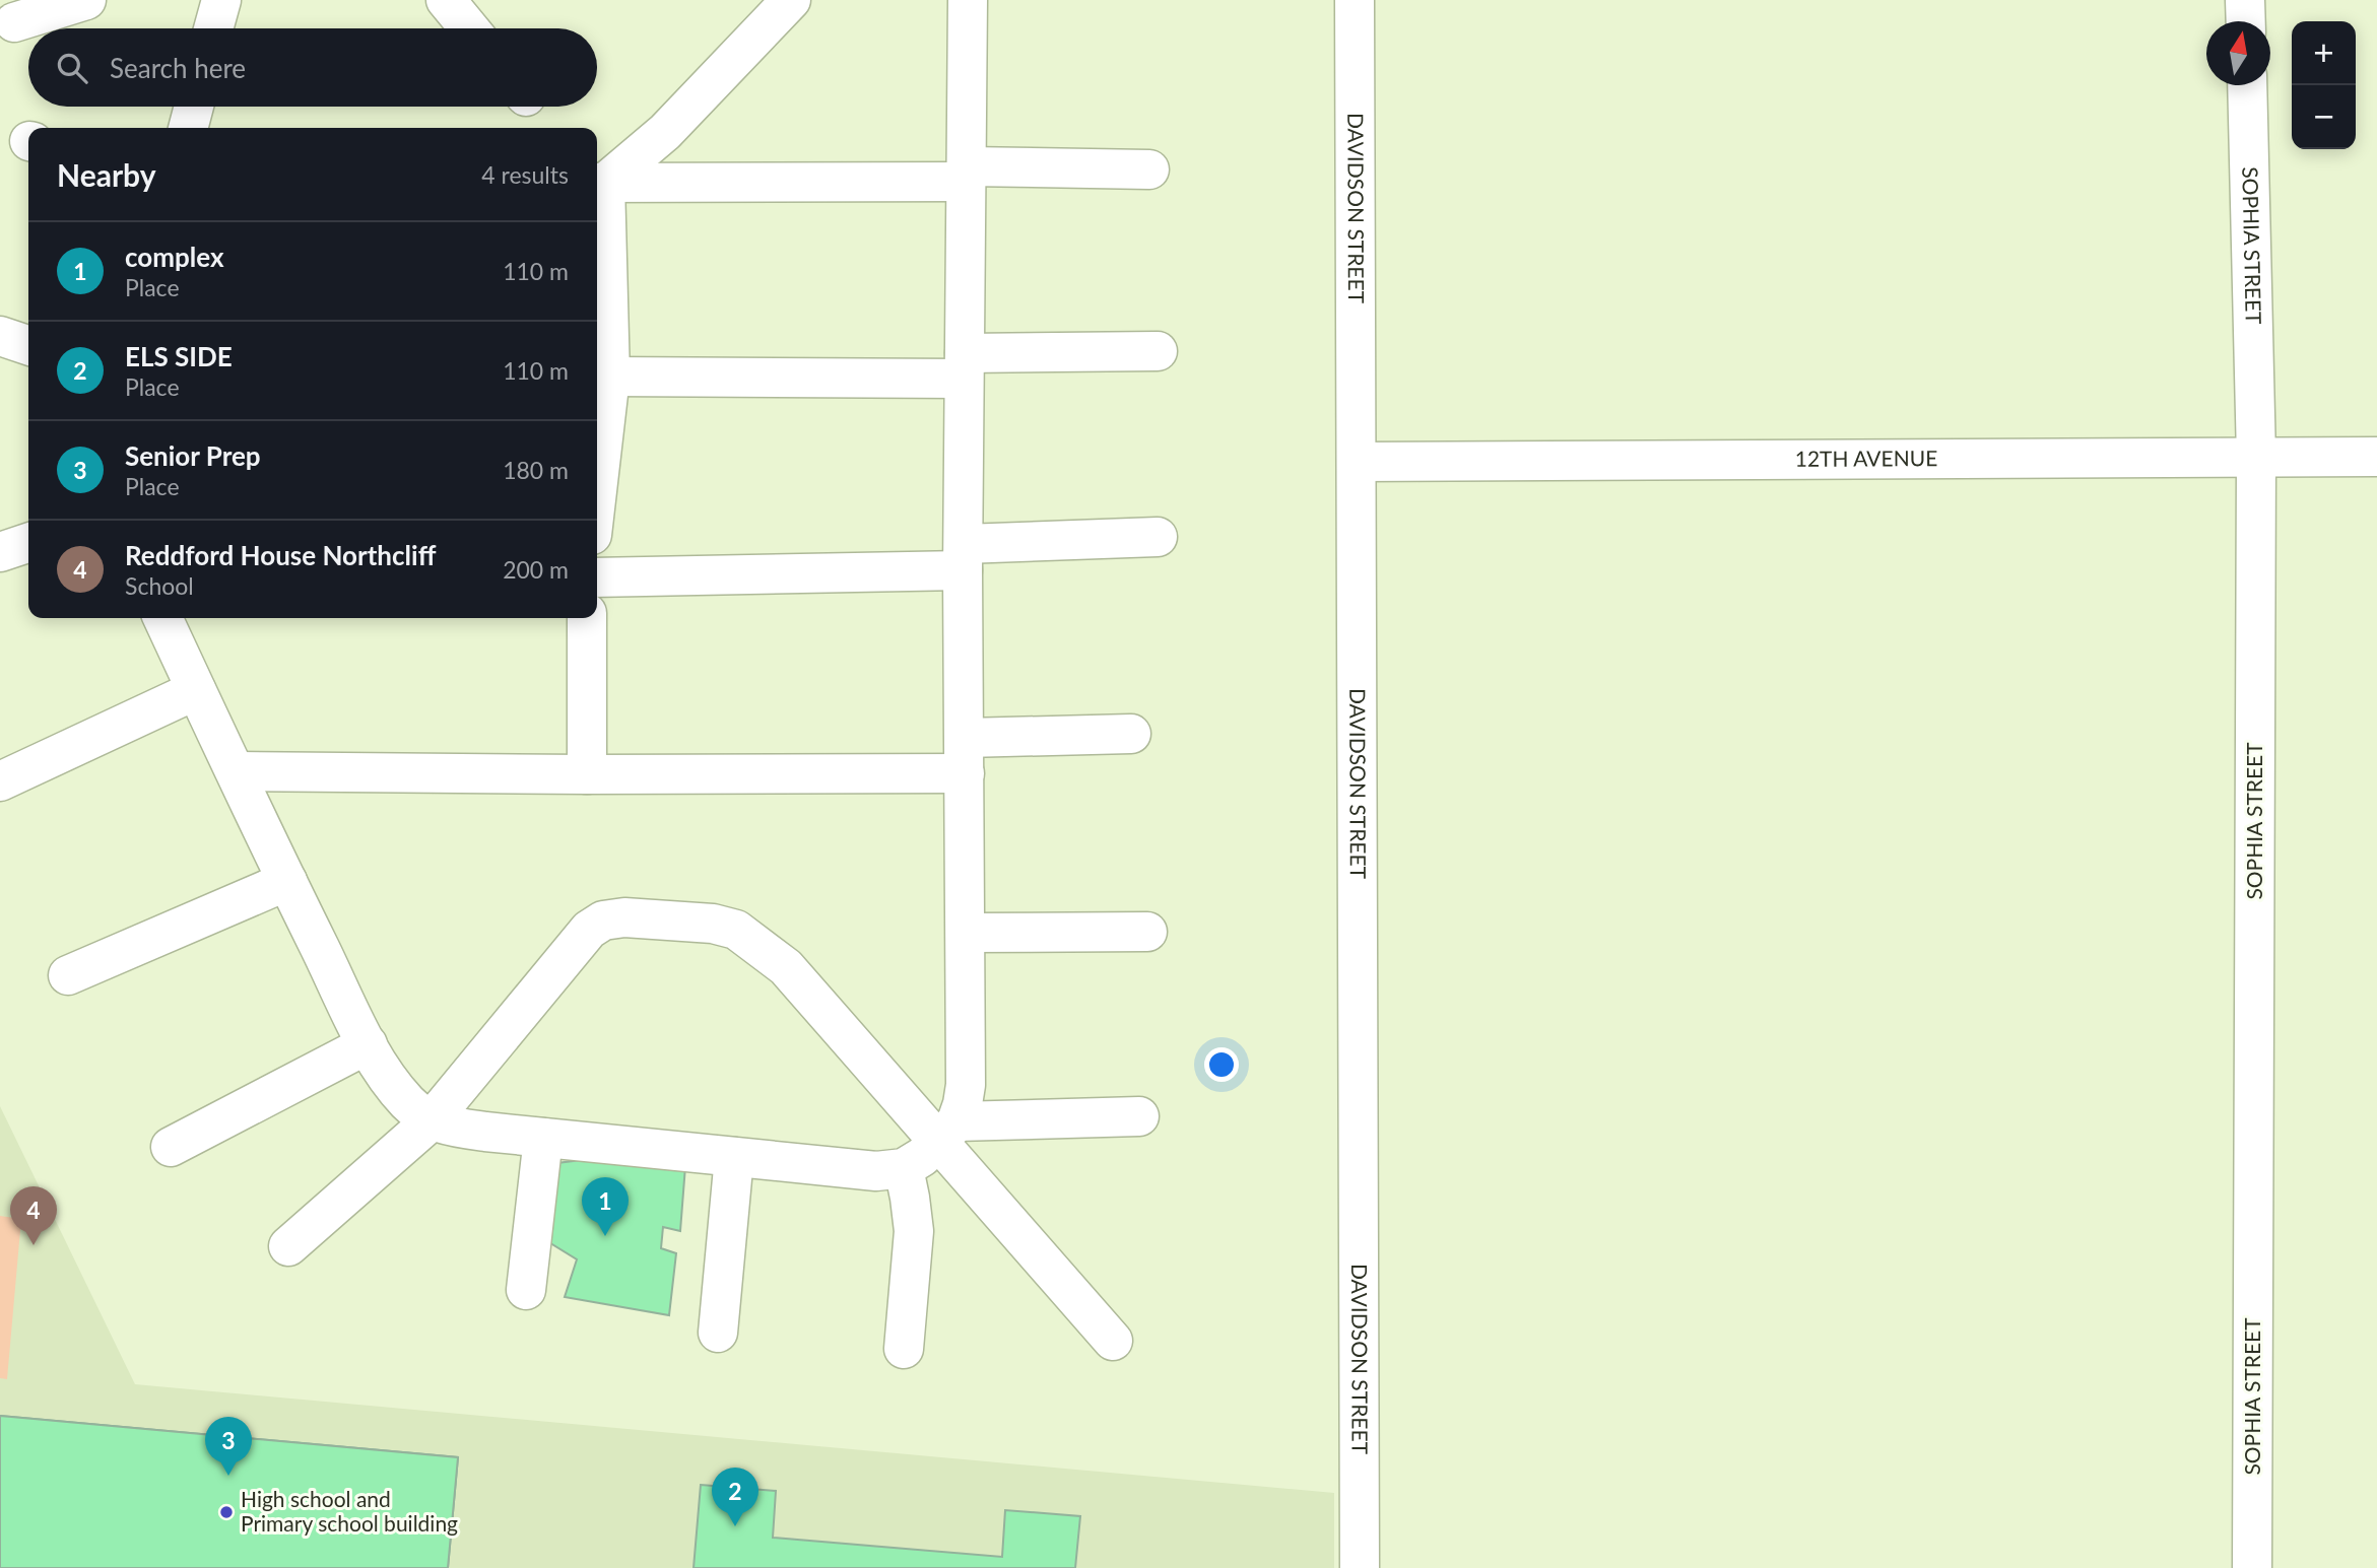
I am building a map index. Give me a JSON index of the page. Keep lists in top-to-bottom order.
{
  "streets": {
    "street": ["DAVIDSON STREET", "SOPHIA STREET", "12TH AVENUE"]
  },
  "crossings": [
    ["DAVIDSON STREET", "12TH AVENUE"],
    ["SOPHIA STREET", "12TH AVENUE"]
  ],
  "places": ["High school and Primary school building"],
  "north": "top",
  "page": {
    "map_buttons": ["+", "−"],
    "search": "Search here",
    "heading": ["Nearby", "4 results"],
    "list": [
      {
        "mark": "1",
        "name": "complex",
        "note": "Place",
        "value": "110 m"
      },
      {
        "mark": "2",
        "name": "ELS SIDE",
        "note": "Place",
        "value": "110 m"
      },
      {
        "mark": "3",
        "name": "Senior Prep",
        "note": "Place",
        "value": "180 m"
      },
      {
        "mark": "4",
        "name": "Reddford House Northcliff",
        "note": "School",
        "value": "200 m"
      }
    ],
    "pins": [
      "1",
      "4",
      "3",
      "2"
    ]
  }
}
